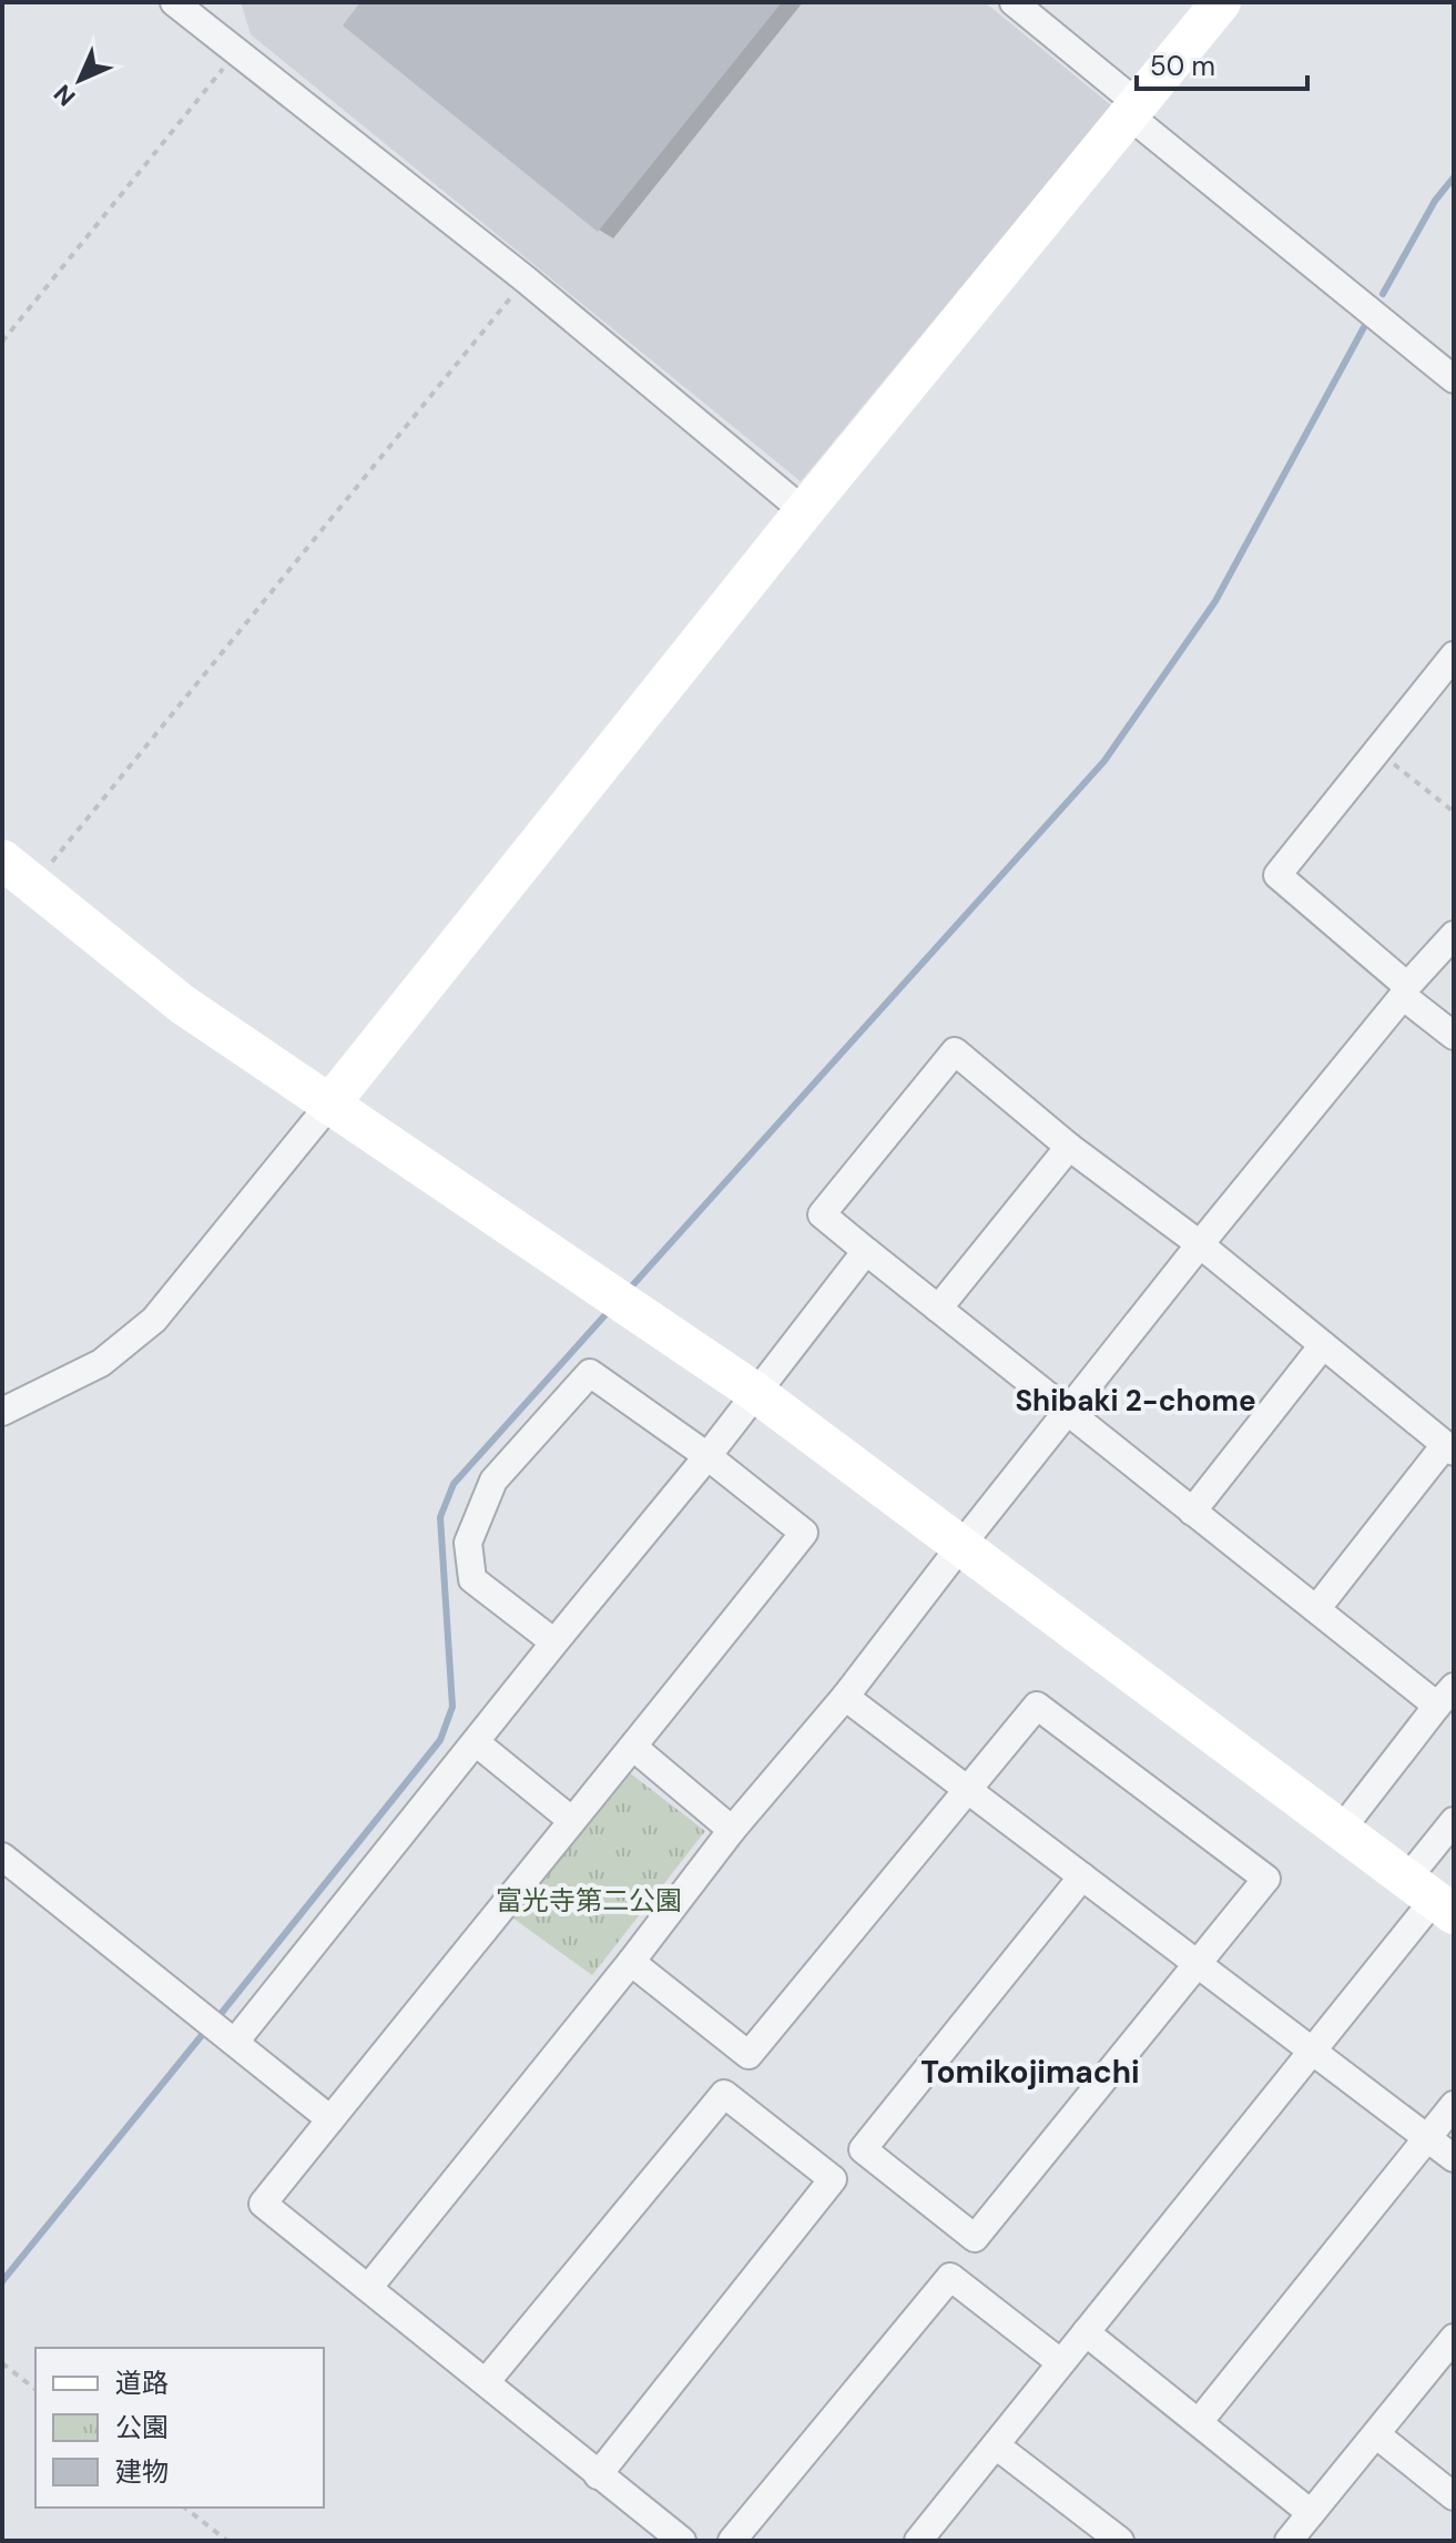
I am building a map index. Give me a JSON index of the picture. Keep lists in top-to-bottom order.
{
  "districts": ["Shibaki 2-chome", "Tomikojimachi"],
  "parks": ["富光寺第二公園"],
  "legend": ["道路", "公園", "建物"],
  "scale_bar": "50 m",
  "north": "bottom left"
}
